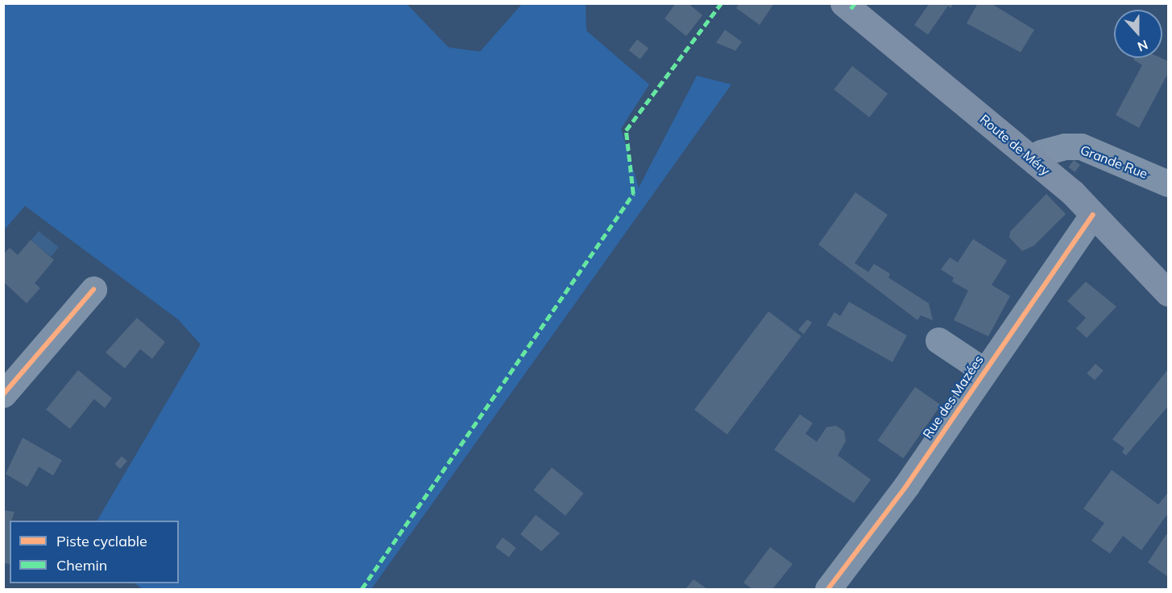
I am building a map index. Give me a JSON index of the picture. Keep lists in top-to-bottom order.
{
  "streets": {
    "main road": ["Route de Méry"],
    "street": ["Grande Rue", "Rue des Mazées"]
  },
  "crossings": [
    ["Route de Méry", "Grande Rue"],
    ["Route de Méry", "Rue des Mazées"]
  ],
  "legend": ["Piste cyclable", "Chemin"],
  "north": "bottom"
}
